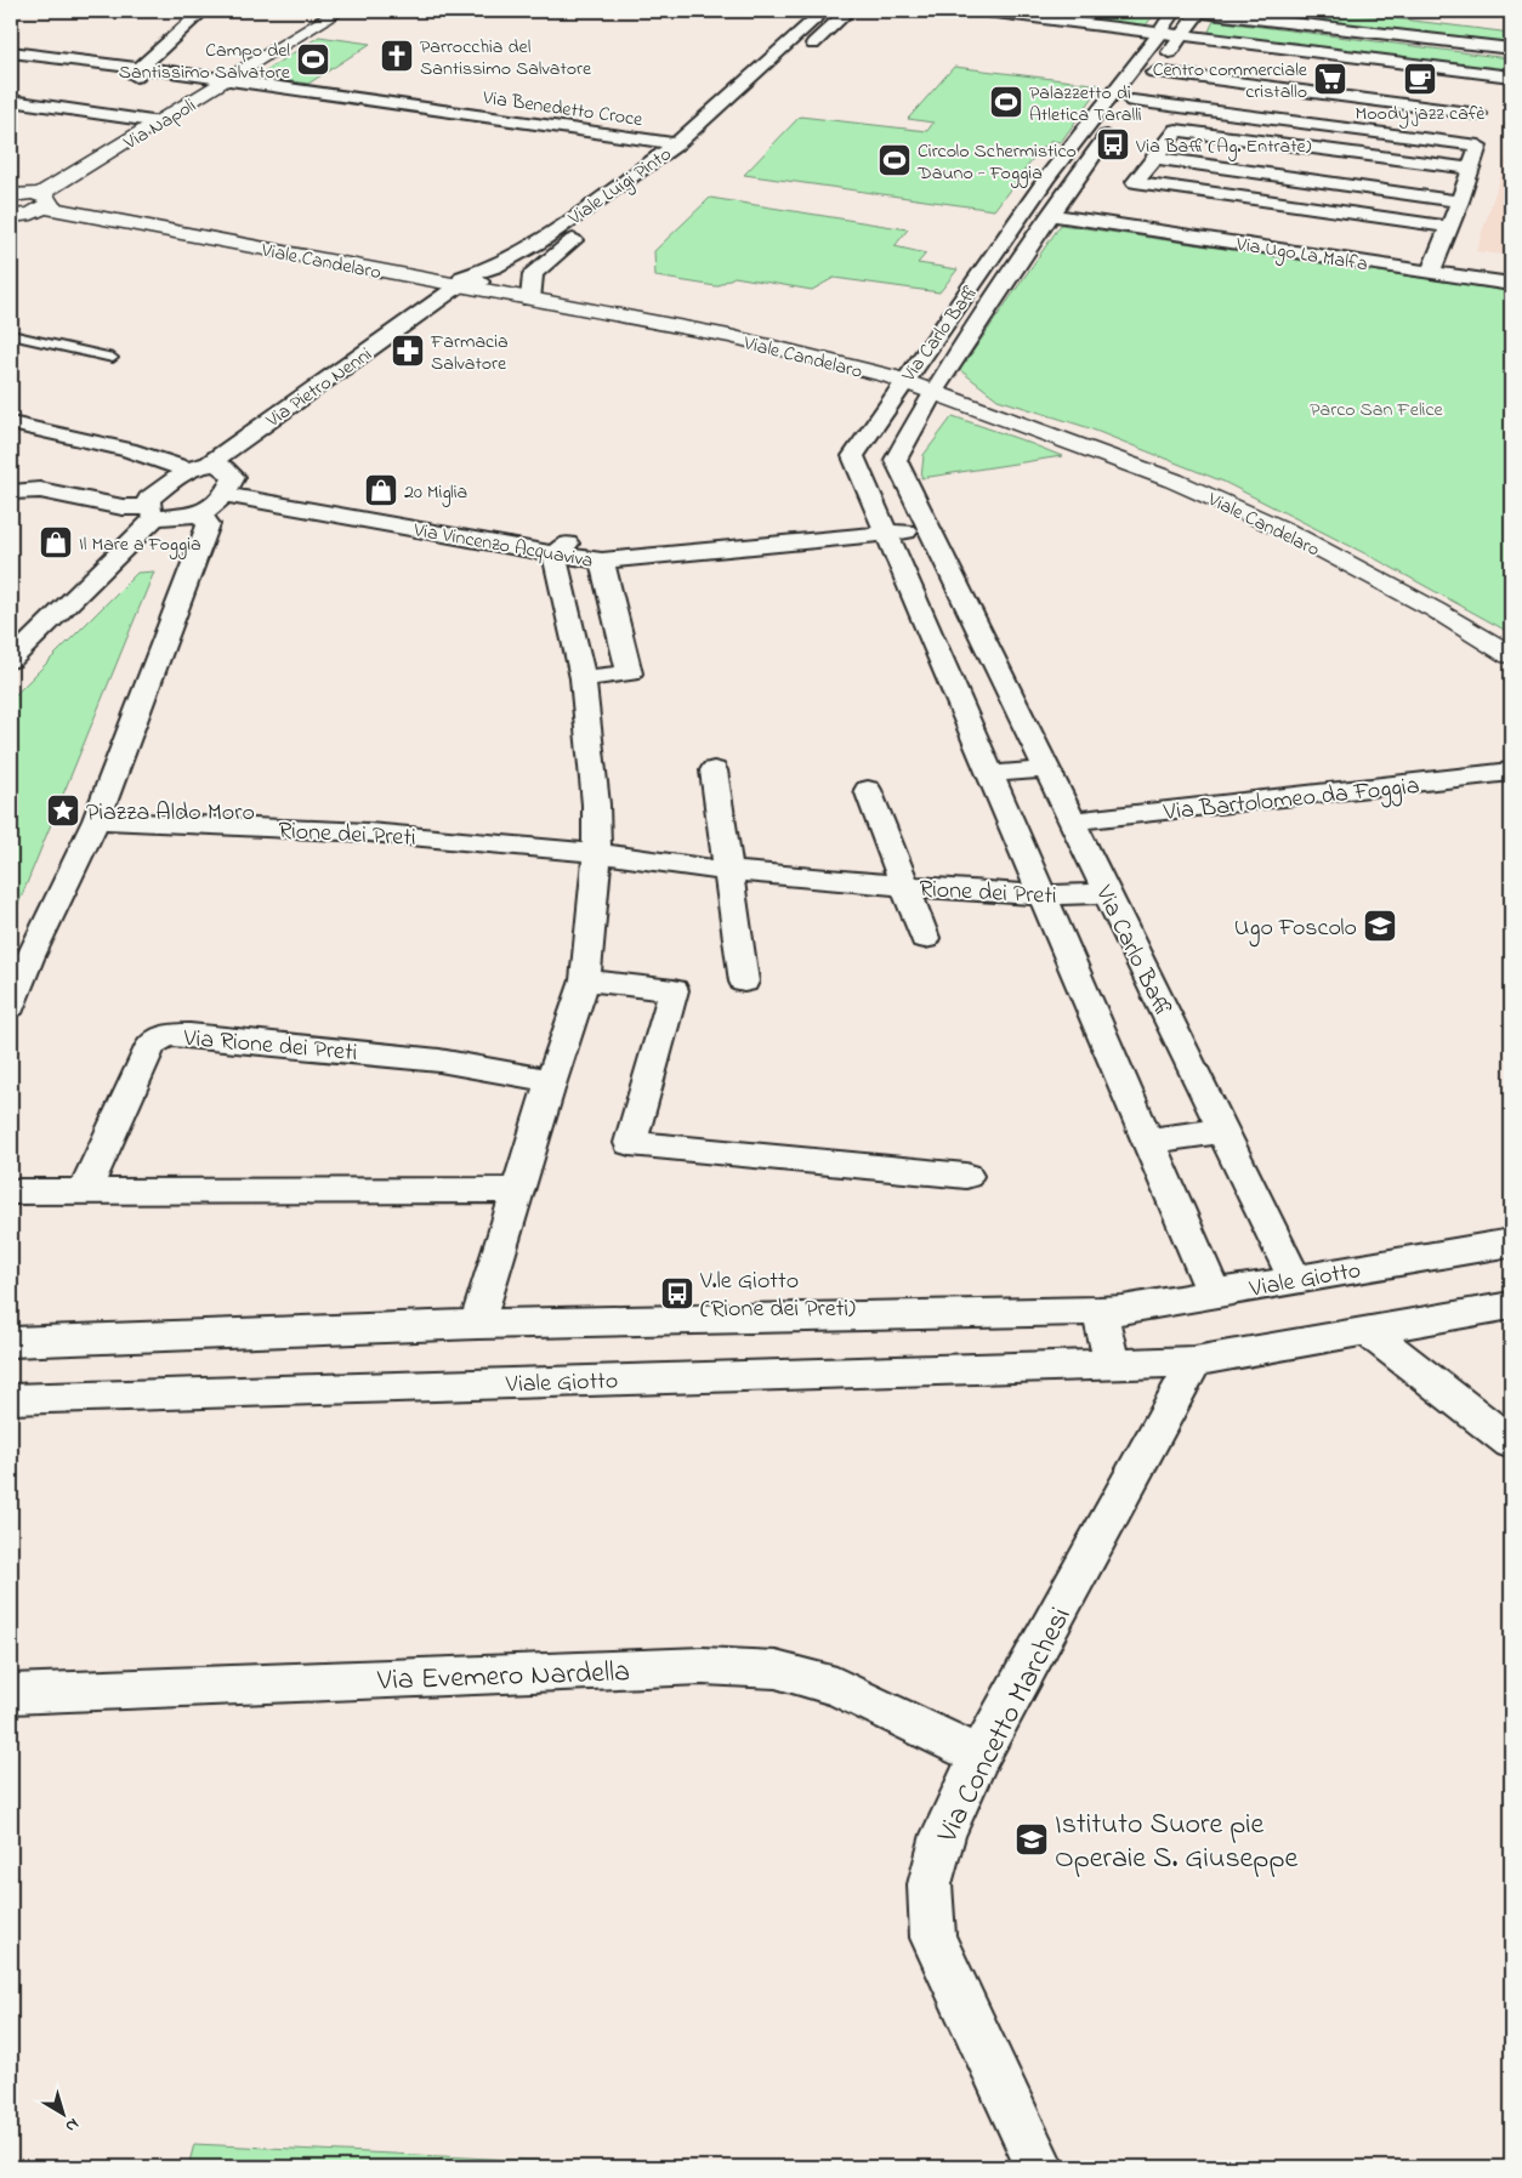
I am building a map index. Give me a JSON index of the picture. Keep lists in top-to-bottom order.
{
  "streets": {
    "main road": ["Via Napoli", "Viale Candelaro"],
    "street": [
      "Via Benedetto Croce",
      "Viale Luigi Pinto",
      "Via Ugo La Malfa",
      "Via Carlo Baffi",
      "Via Pietro Nenni",
      "Via Vincenzo Acquaviva",
      "Via Bartolomeo da Foggia",
      "Rione dei Preti",
      "Via Rione dei Preti",
      "Viale Giotto",
      "Via Evemero Nardella",
      "Via Concetto Marchesi"
    ]
  },
  "crossings": [
    ["Via Benedetto Croce", "Via Napoli"],
    ["Via Benedetto Croce", "Viale Luigi Pinto"],
    ["Via Napoli", "Viale Candelaro"],
    ["Viale Luigi Pinto", "Viale Candelaro"],
    ["Viale Luigi Pinto", "Via Pietro Nenni"],
    ["Via Ugo La Malfa", "Via Carlo Baffi"],
    ["Viale Candelaro", "Via Carlo Baffi"],
    ["Viale Candelaro", "Via Pietro Nenni"],
    ["Via Carlo Baffi", "Via Vincenzo Acquaviva"],
    ["Via Carlo Baffi", "Via Bartolomeo da Foggia"],
    ["Via Carlo Baffi", "Rione dei Preti"],
    ["Via Carlo Baffi", "Viale Giotto"],
    ["Viale Giotto", "Via Concetto Marchesi"],
    ["Via Evemero Nardella", "Via Concetto Marchesi"]
  ],
  "parks": ["Parco San Felice"],
  "places": {
    "church": ["Parrocchia del Santissimo Salvatore"],
    "sports": ["Campo del Santissimo Salvatore", "Palazzetto di Atletica Taralli", "Circolo Schermistico Dauno - Foggia"],
    "supermarket": ["Centro commerciale cristallo"],
    "cafe": ["Moody jazz cafè"],
    "bus stop": ["Via Baffi (Ag. Entrate)", "V.le Giotto (Rione dei Preti)"],
    "pharmacy": ["Farmacia Salvatore"],
    "shop": ["20 Miglia", "Il Mare a Foggia"],
    "place": ["Piazza Aldo Moro"],
    "school or university": ["Ugo Foscolo", "Istituto Suore pie Operaie S. Giuseppe"]
  },
  "north": "bottom right"
}
